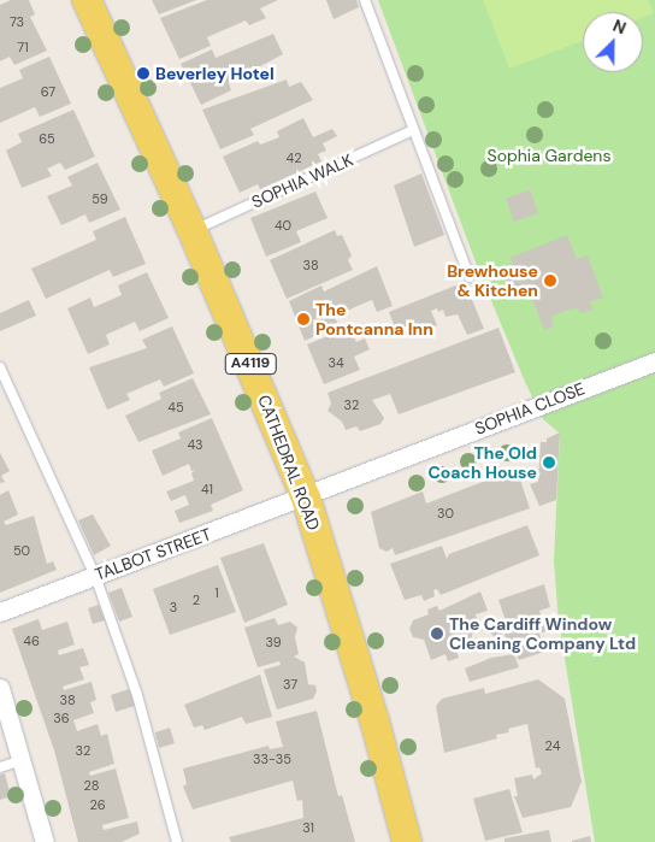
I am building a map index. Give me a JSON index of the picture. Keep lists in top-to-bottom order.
{
  "streets": {
    "main road": ["A4119", "CATHEDRAL ROAD"],
    "street": ["SOPHIA CLOSE", "TALBOT STREET"],
    "lane": ["SOPHIA WALK"]
  },
  "crossings": [
    ["SOPHIA WALK", "CATHEDRAL ROAD"],
    ["SOPHIA CLOSE", "CATHEDRAL ROAD"],
    ["SOPHIA CLOSE", "TALBOT STREET"],
    ["CATHEDRAL ROAD", "TALBOT STREET"]
  ],
  "parks": ["Sophia Gardens"],
  "places": [
    "Beverley Hotel",
    "Brewhouse & Kitchen",
    "The Pontcanna Inn",
    "The Old Coach House",
    "The Cardiff Window Cleaning Company Ltd"
  ],
  "house_numbers": [
    "73",
    "71",
    "67",
    "65",
    "42",
    "59",
    "40",
    "38",
    "34",
    "32",
    "45",
    "43",
    "41",
    "30",
    "50",
    "1",
    "2",
    "3",
    "46",
    "39",
    "37",
    "38",
    "36",
    "24",
    "32",
    "33-35",
    "28",
    "26",
    "31"
  ],
  "north": "top right"
}
